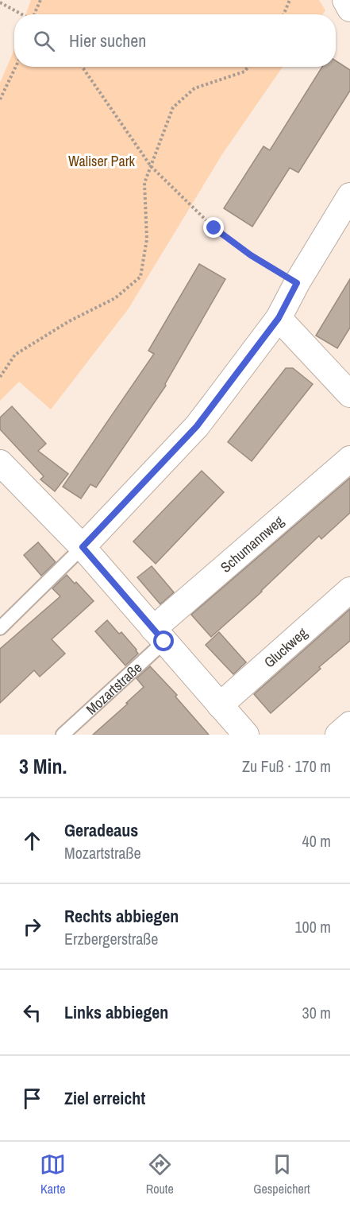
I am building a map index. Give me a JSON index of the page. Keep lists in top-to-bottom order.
{
  "streets": {
    "street": ["Schumannweg", "Gluckweg"],
    "lane": ["Mozartstraße"]
  },
  "crossings": [
    ["Schumannweg", "Mozartstraße"]
  ],
  "parks": ["Waliser Park"],
  "page": {
    "search": "Hier suchen",
    "heading": ["3 Min.", "Zu Fuß · 170 m"],
    "list": [
      ["Geradeaus", "Mozartstraße", "40 m"],
      ["Rechts abbiegen", "Erzbergerstraße", "100 m"],
      ["Links abbiegen", "30 m"],
      "Ziel erreicht"
    ],
    "nav": ["Karte", "Route", "Gespeichert"]
  }
}
